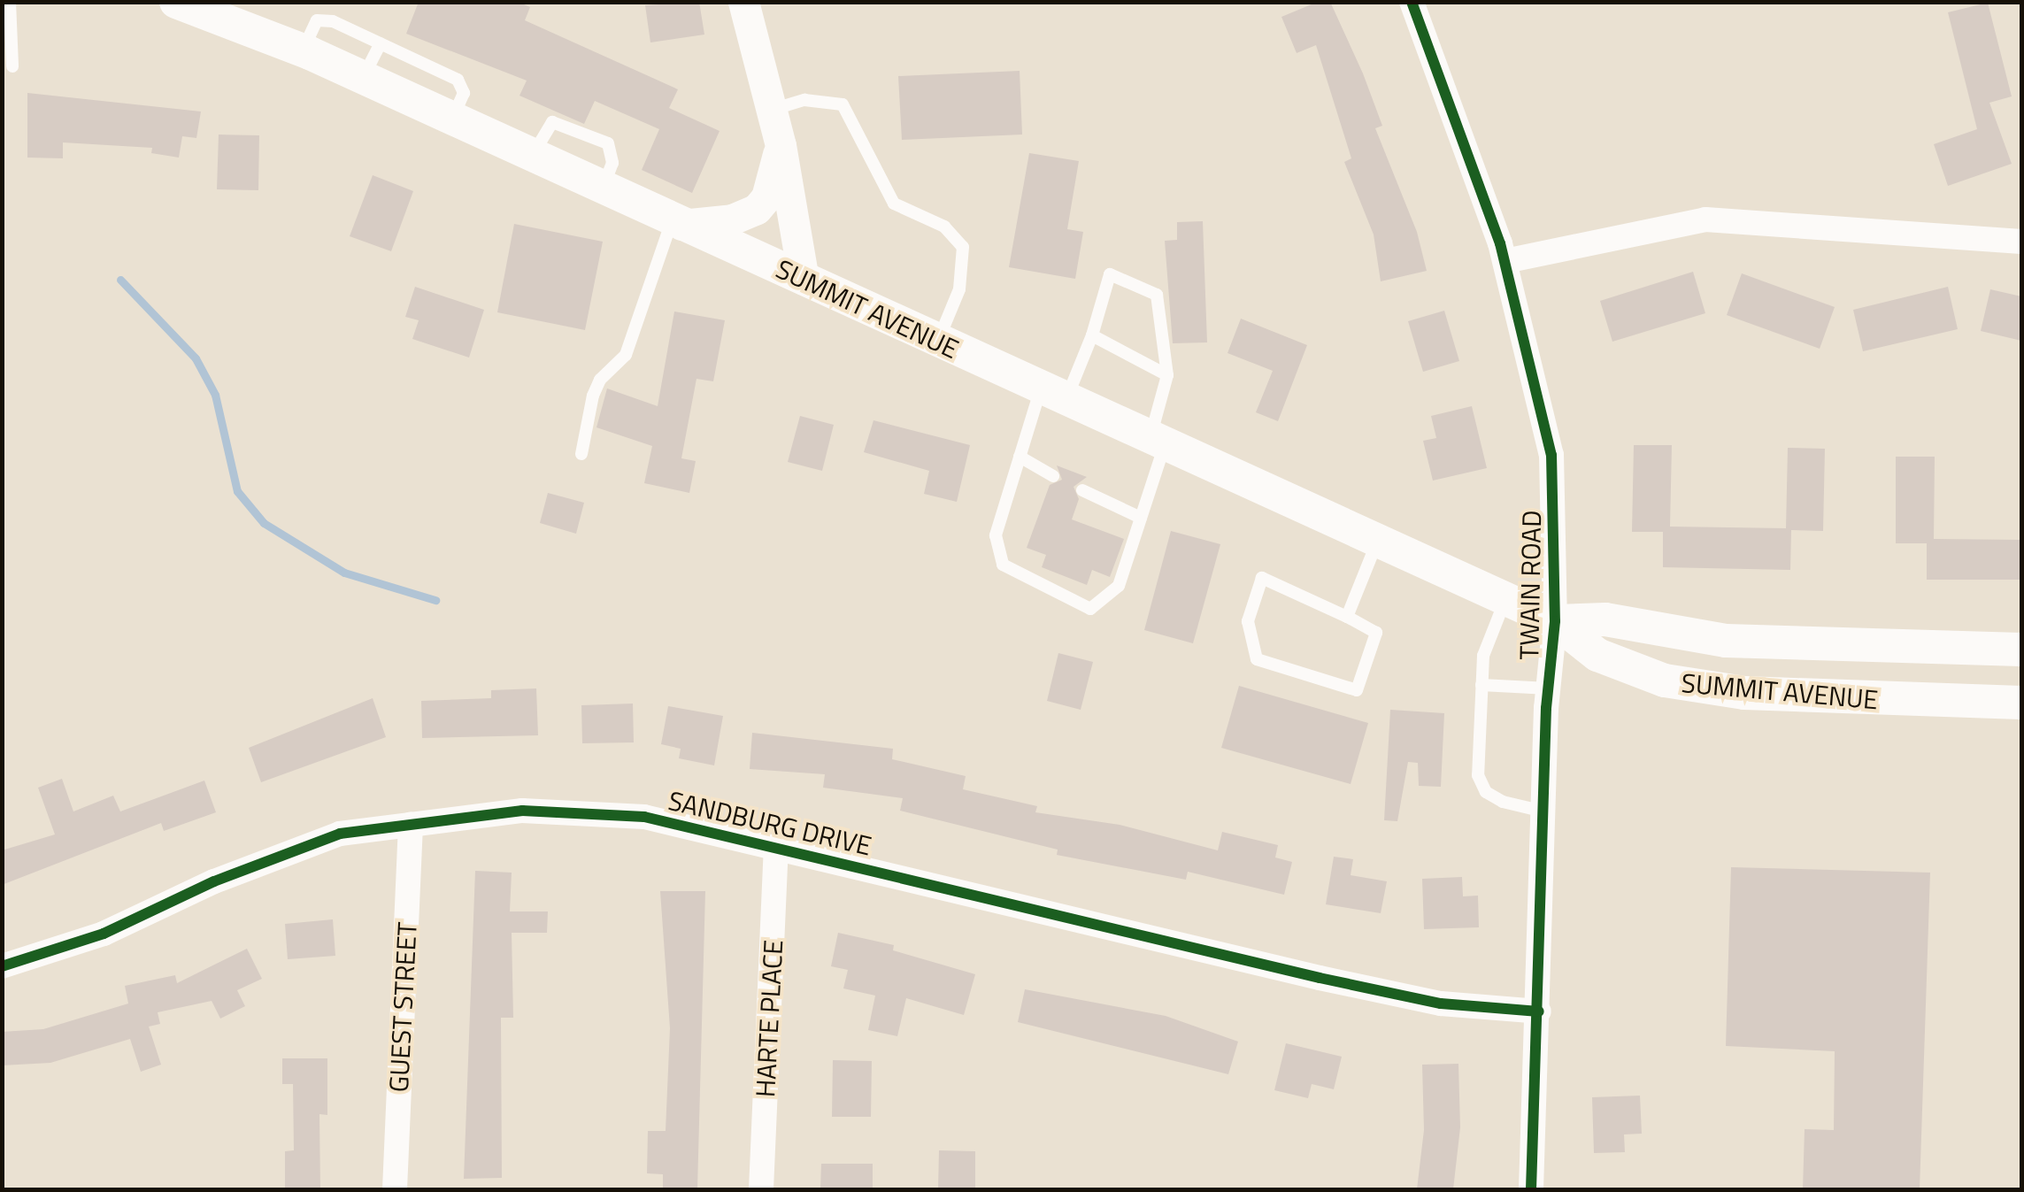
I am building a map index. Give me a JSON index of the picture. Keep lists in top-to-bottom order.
{
  "streets": {
    "main road": ["SUMMIT AVENUE"],
    "street": [
      "TWAIN ROAD",
      "SANDBURG DRIVE",
      "GUEST STREET",
      "HARTE PLACE"
    ]
  },
  "crossings": [
    ["SUMMIT AVENUE", "TWAIN ROAD"],
    ["TWAIN ROAD", "SANDBURG DRIVE"],
    ["SANDBURG DRIVE", "GUEST STREET"],
    ["SANDBURG DRIVE", "HARTE PLACE"]
  ]
}
